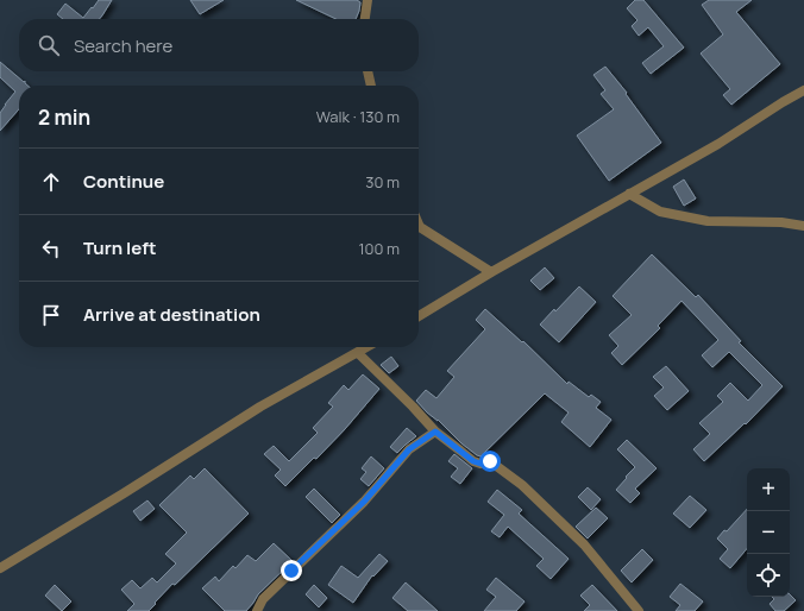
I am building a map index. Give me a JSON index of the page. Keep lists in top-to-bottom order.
{
  "page": {
    "search": "Search here",
    "heading": ["2 min", "Walk · 130 m"],
    "list": [
      ["Continue", "30 m"],
      ["Turn left", "100 m"],
      "Arrive at destination"
    ],
    "map_buttons": ["+", "−"]
  }
}
